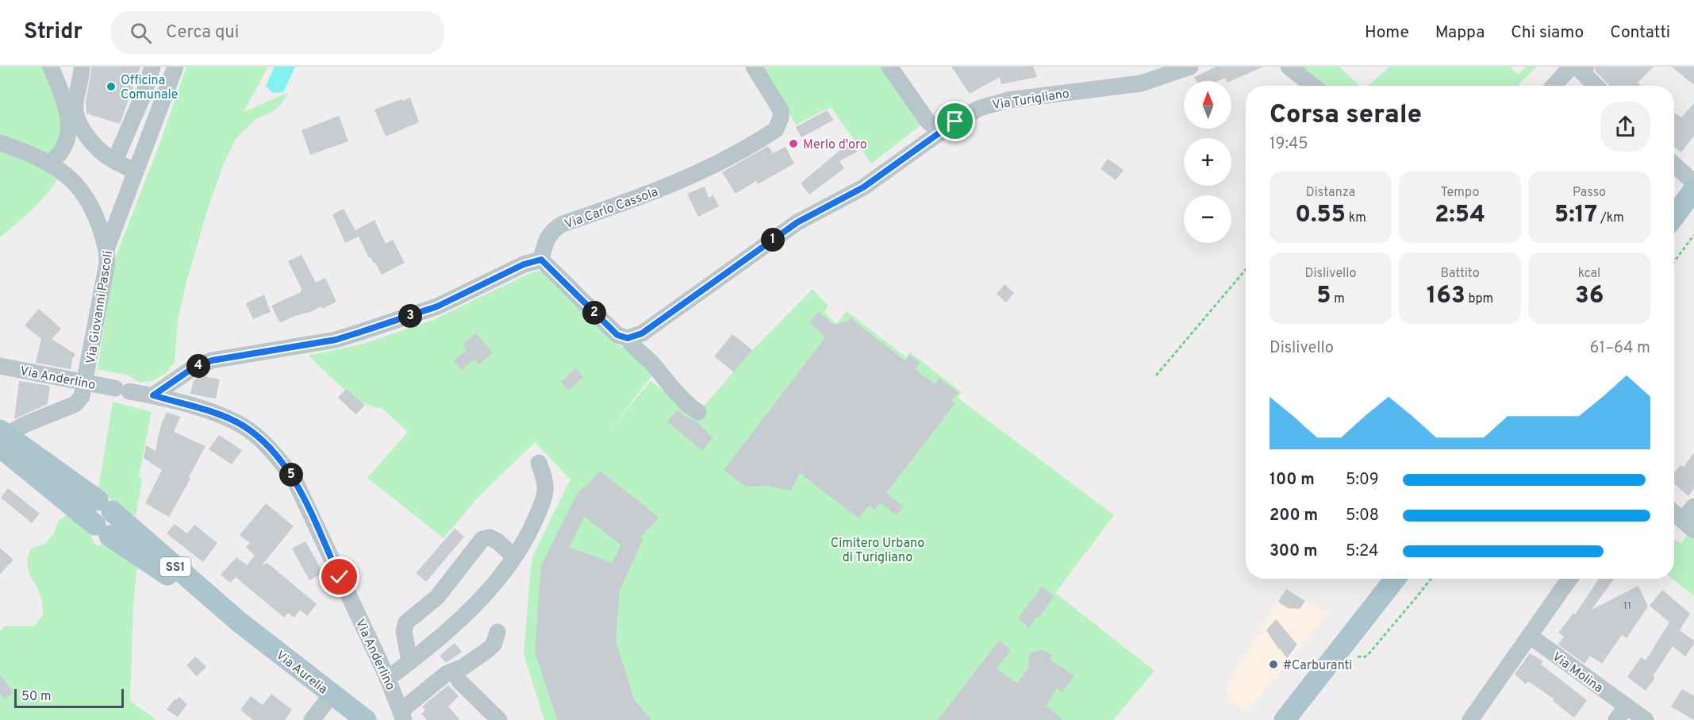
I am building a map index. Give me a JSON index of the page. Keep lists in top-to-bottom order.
{
  "streets": {
    "main road": ["SS1", "Via Aurelia"],
    "street": [
      "Via Turigliano",
      "Via Carlo Cassola",
      "Via Giovanni Pascoli",
      "Via Anderlino",
      "Via Molina"
    ]
  },
  "crossings": [
    ["Via Giovanni Pascoli", "Via Anderlino"],
    ["Via Giovanni Pascoli", "Via Aurelia"]
  ],
  "parks": ["Cimitero Urbano di Turigliano"],
  "places": ["Officina Comunale", "Merlo d'oro", "#Carburanti"],
  "house_numbers": ["11"],
  "scale_bar": "50 m",
  "north": "top",
  "page": {
    "header": "Stridr",
    "search": "Cerca qui",
    "nav": [
      "Home",
      "Mappa",
      "Chi siamo",
      "Contatti"
    ],
    "map_buttons": ["+", "−"],
    "heading": ["Corsa serale", "19:45"],
    "stats": [
      ["Distanza", "0.55 km"],
      ["Tempo", "2:54"],
      ["Passo", "5:17 /km"],
      ["Dislivello", "5 m"],
      ["Battito", "163 bpm"],
      ["kcal", "36"]
    ],
    "pins": [
      "1",
      "2",
      "3",
      "4",
      "5"
    ],
    "chart": ["Dislivello", "61–64 m"],
    "list": [
      {
        "name": "100 m",
        "note": "5:09"
      },
      {
        "name": "200 m",
        "note": "5:08"
      },
      {
        "name": "300 m",
        "note": "5:24"
      }
    ],
    "scale": "50 m"
  }
}
